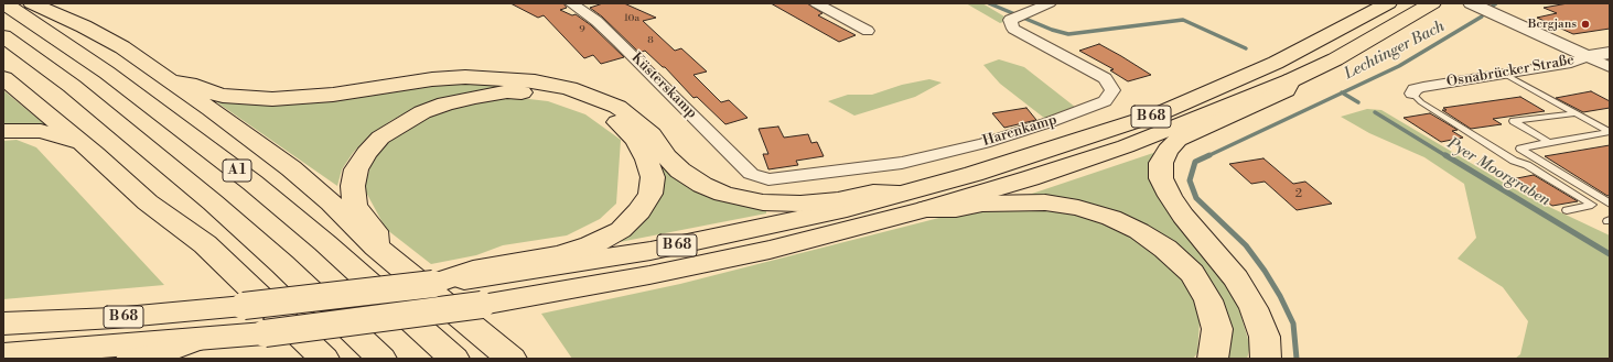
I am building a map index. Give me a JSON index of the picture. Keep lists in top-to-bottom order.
{
  "streets": {
    "highway": ["B 68", "A 1"],
    "street": ["Osnabrücker Straße", "Küsterskamp", "Harenkamp"]
  },
  "crossings": [
    ["Küsterskamp", "Harenkamp"]
  ],
  "water": ["Lechtinger Bach", "Pyer Moorgraben"],
  "places": ["Bergjans"],
  "house_numbers": [
    "10a",
    "9",
    "8",
    "2"
  ]
}
